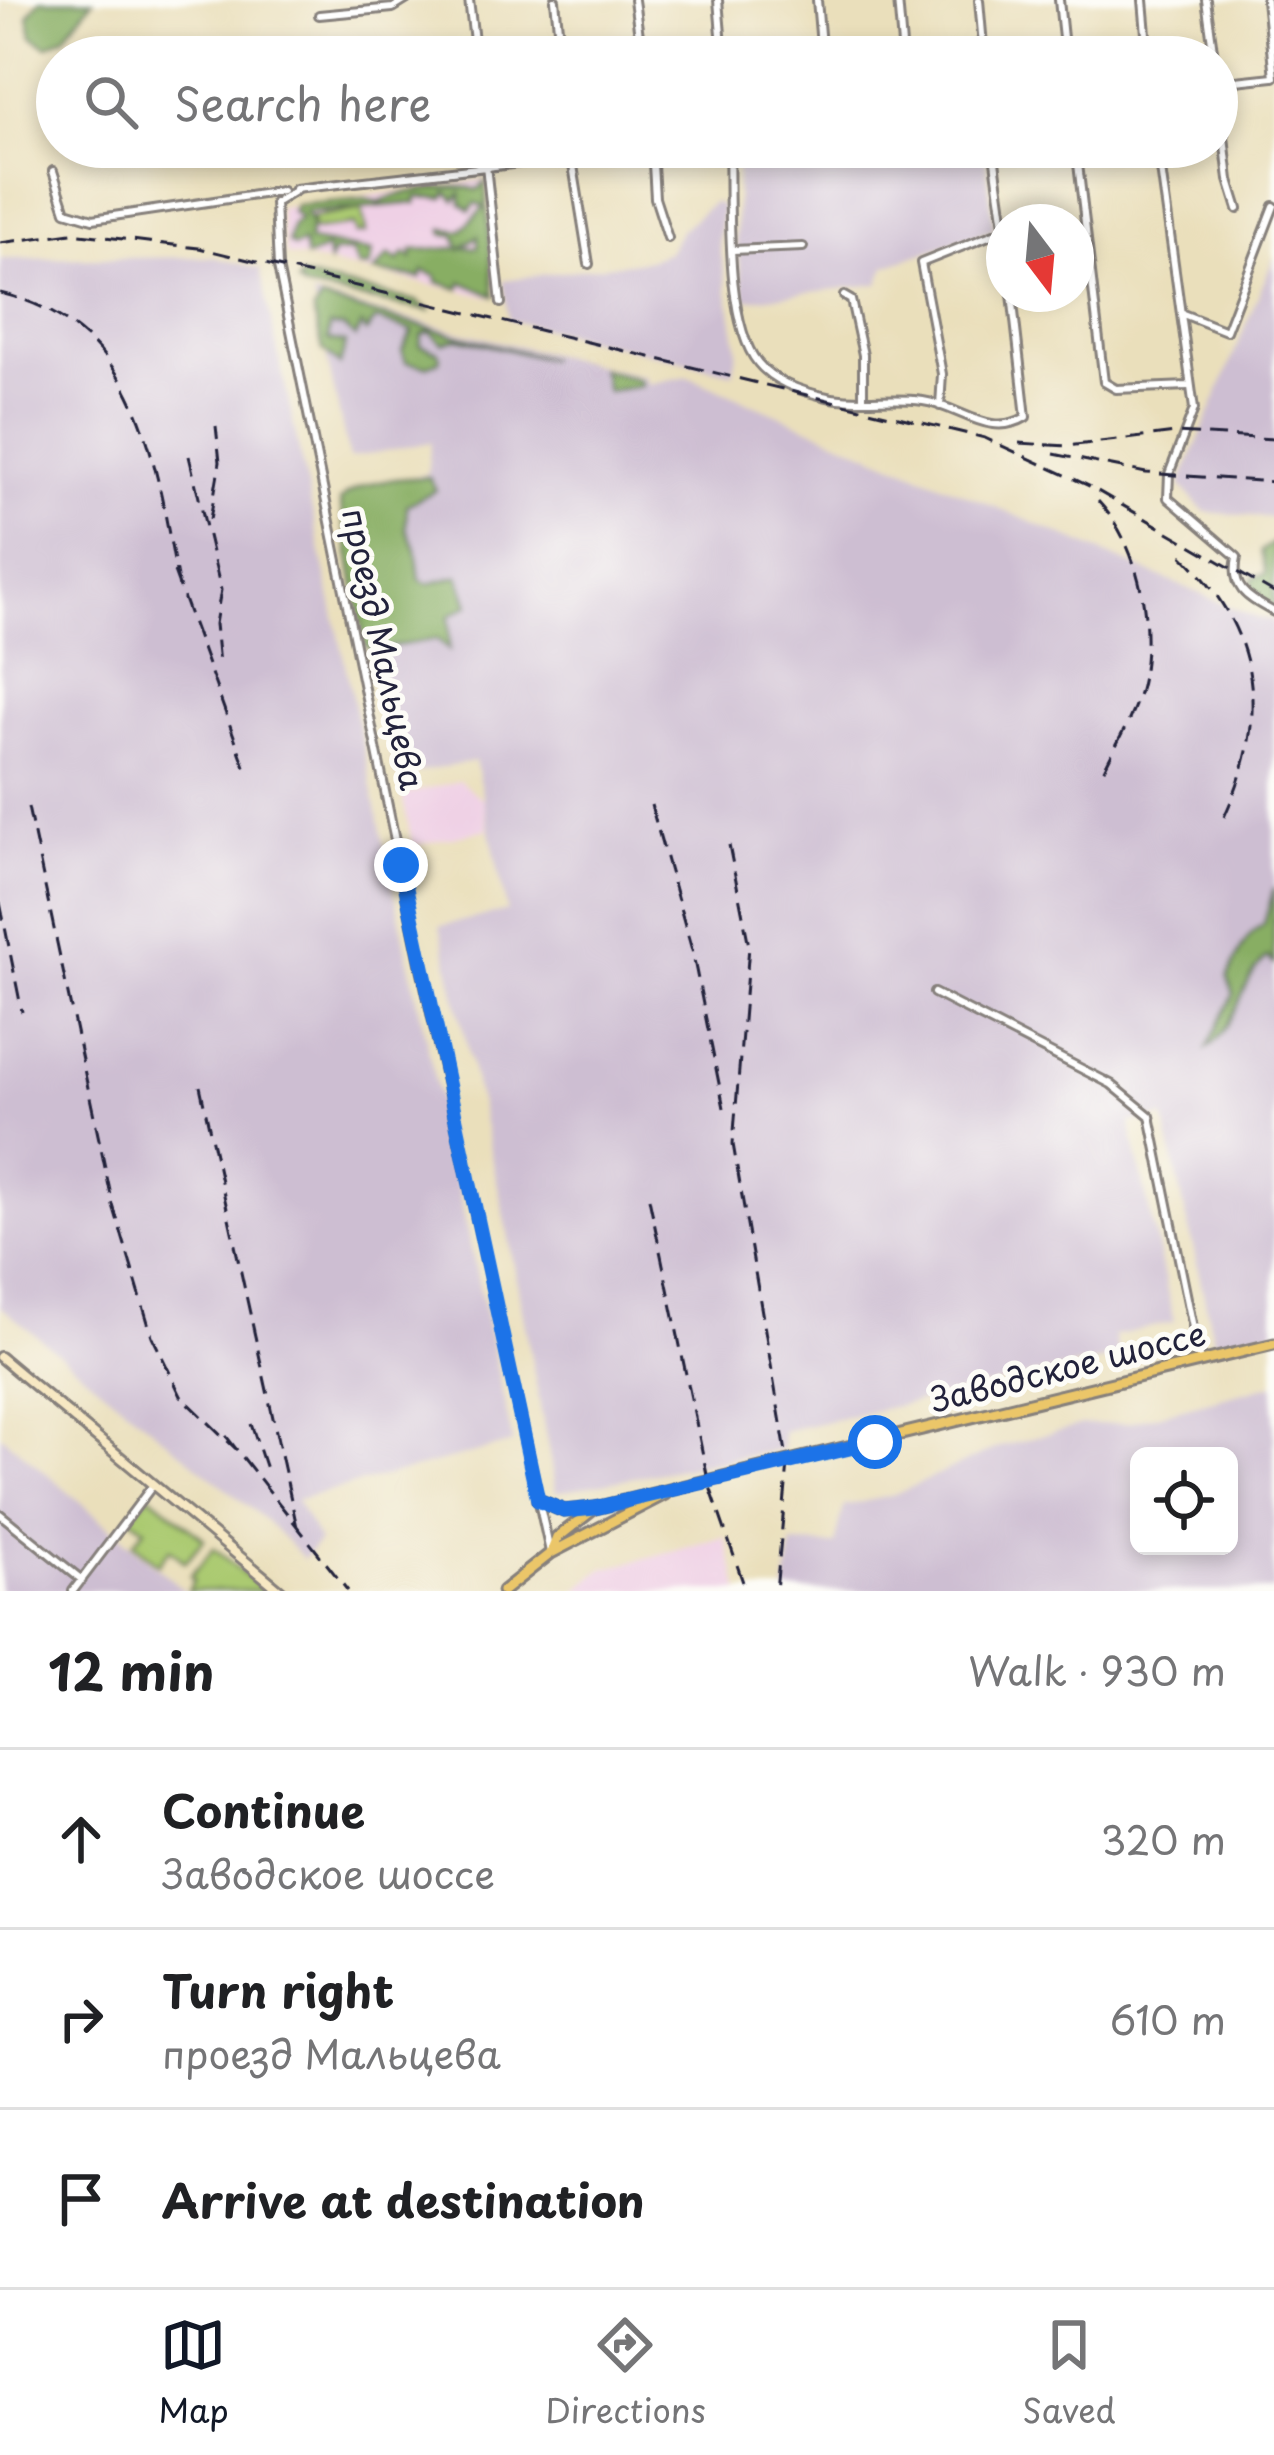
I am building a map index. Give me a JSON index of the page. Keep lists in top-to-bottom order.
{
  "streets": {
    "main road": ["Заводское шоссе"],
    "street": ["проезд Мальцева"]
  },
  "crossings": [
    ["проезд Мальцева", "Заводское шоссе"]
  ],
  "north": "bottom",
  "page": {
    "search": "Search here",
    "heading": ["12 min", "Walk · 930 m"],
    "list": [
      ["Continue", "Заводское шоссе", "320 m"],
      ["Turn right", "проезд Мальцева", "610 m"],
      "Arrive at destination"
    ],
    "nav": ["Map", "Directions", "Saved"]
  }
}
